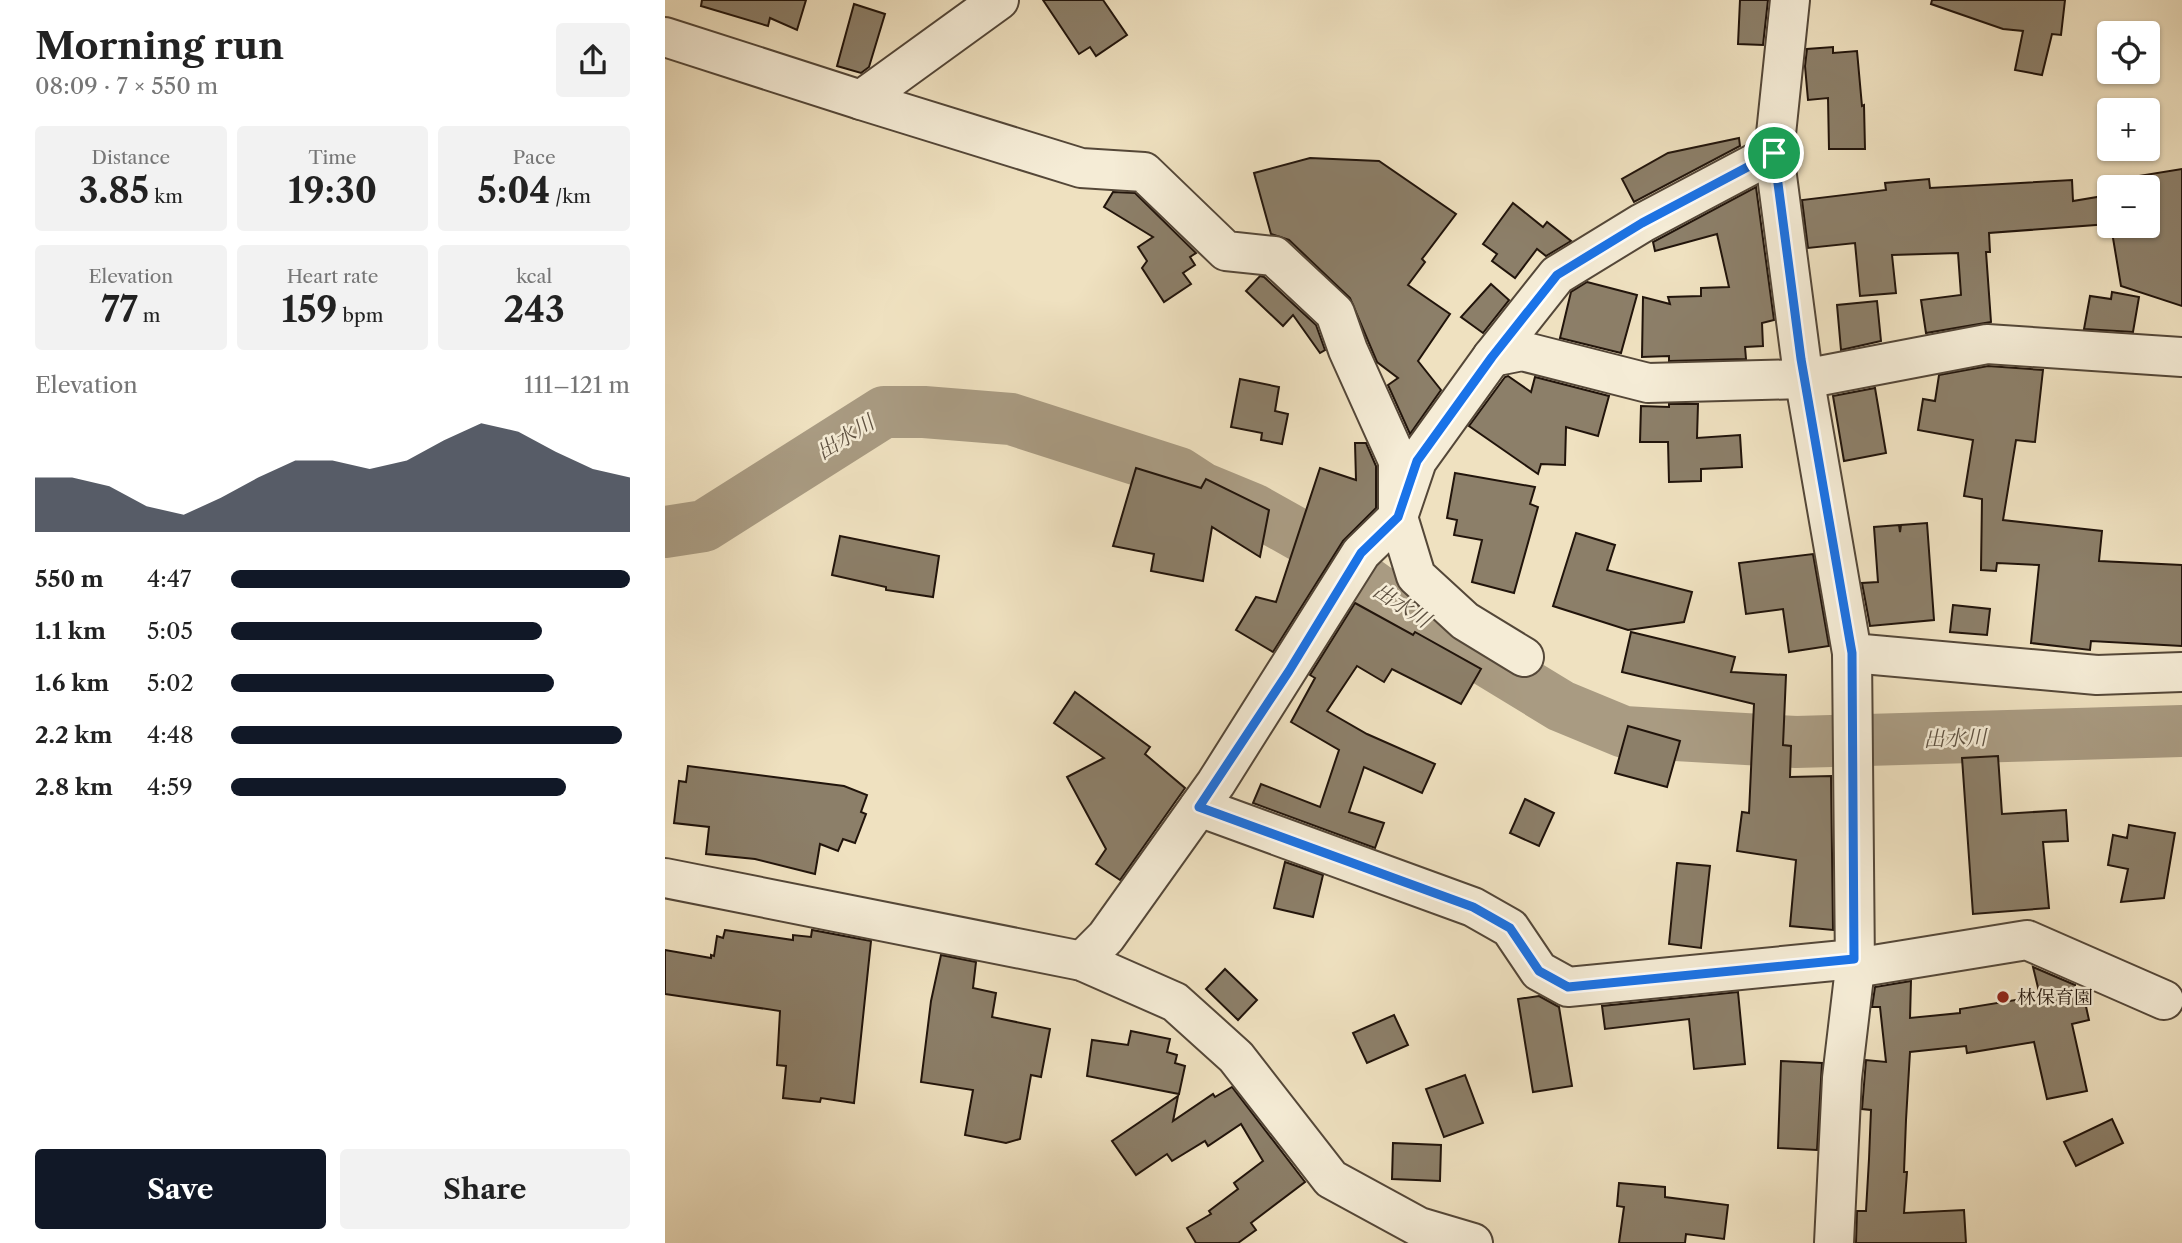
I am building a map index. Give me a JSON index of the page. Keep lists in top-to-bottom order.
{
  "water": ["出水川"],
  "places": ["林保育園"],
  "page": {
    "heading": ["Morning run", "08:09 · 7 × 550 m"],
    "map_buttons": ["+", "−"],
    "stats": [
      ["Distance", "3.85 km"],
      ["Time", "19:30"],
      ["Pace", "5:04 /km"],
      ["Elevation", "77 m"],
      ["Heart rate", "159 bpm"],
      ["kcal", "243"]
    ],
    "chart": ["Elevation", "111–121 m"],
    "list": [
      {
        "name": "550 m",
        "note": "4:47"
      },
      {
        "name": "1.1 km",
        "note": "5:05"
      },
      {
        "name": "1.6 km",
        "note": "5:02"
      },
      {
        "name": "2.2 km",
        "note": "4:48"
      },
      {
        "name": "2.8 km",
        "note": "4:59"
      }
    ],
    "buttons": ["Save", "Share"]
  }
}
